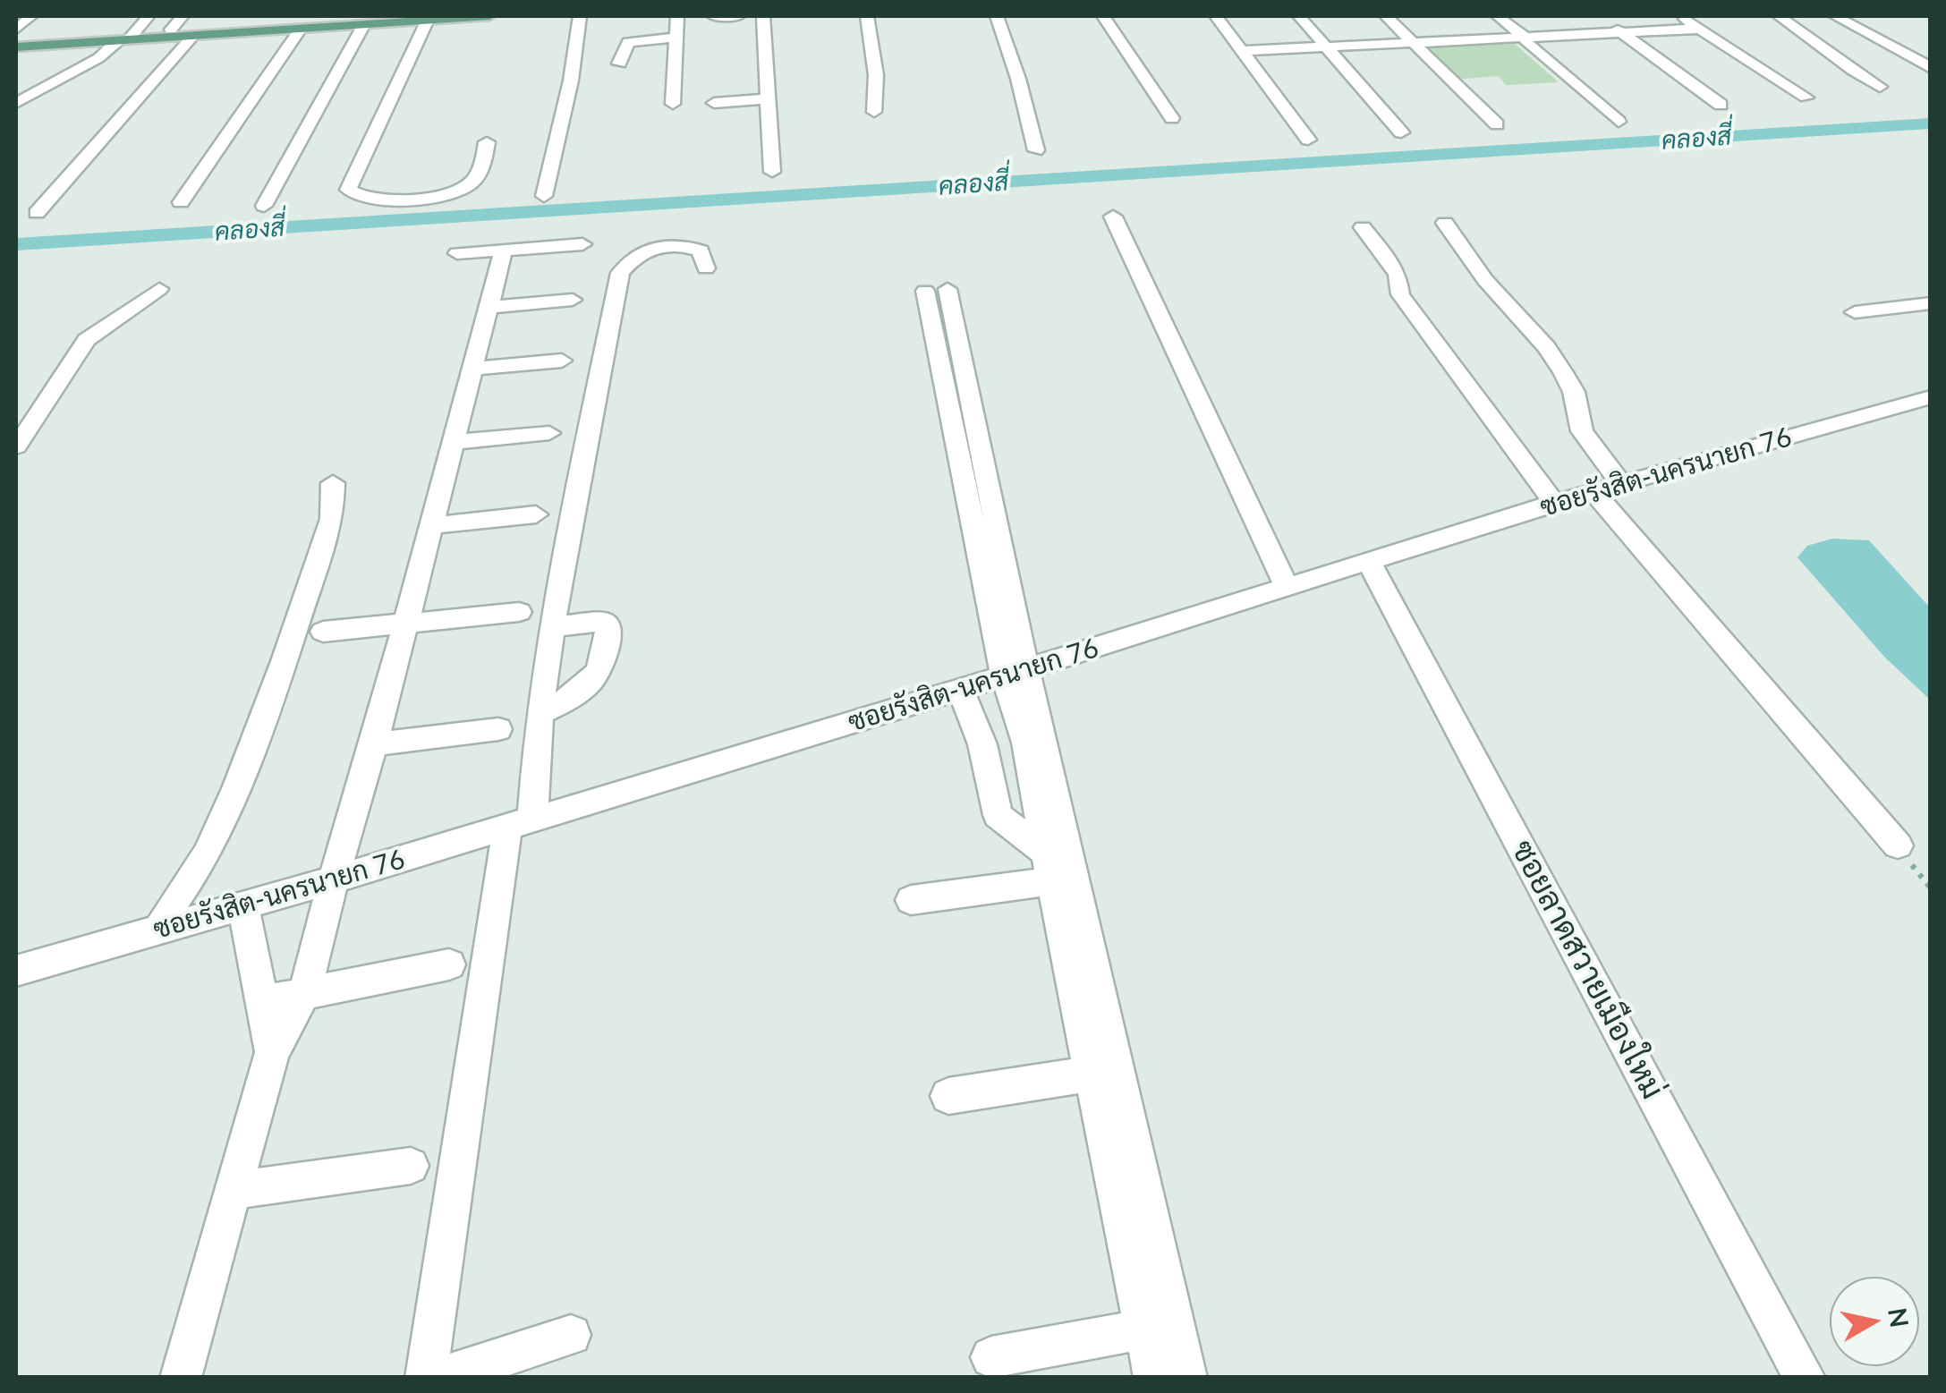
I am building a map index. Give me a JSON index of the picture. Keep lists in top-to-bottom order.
{
  "streets": {
    "street": ["ซอยรังสิต-นครนายก 76", "ซอยลาดสวายเมืองใหม่"]
  },
  "crossings": [
    ["ซอยรังสิต-นครนายก 76", "ซอยลาดสวายเมืองใหม่"]
  ],
  "water": ["คลองสี่"],
  "north": "right"
}
